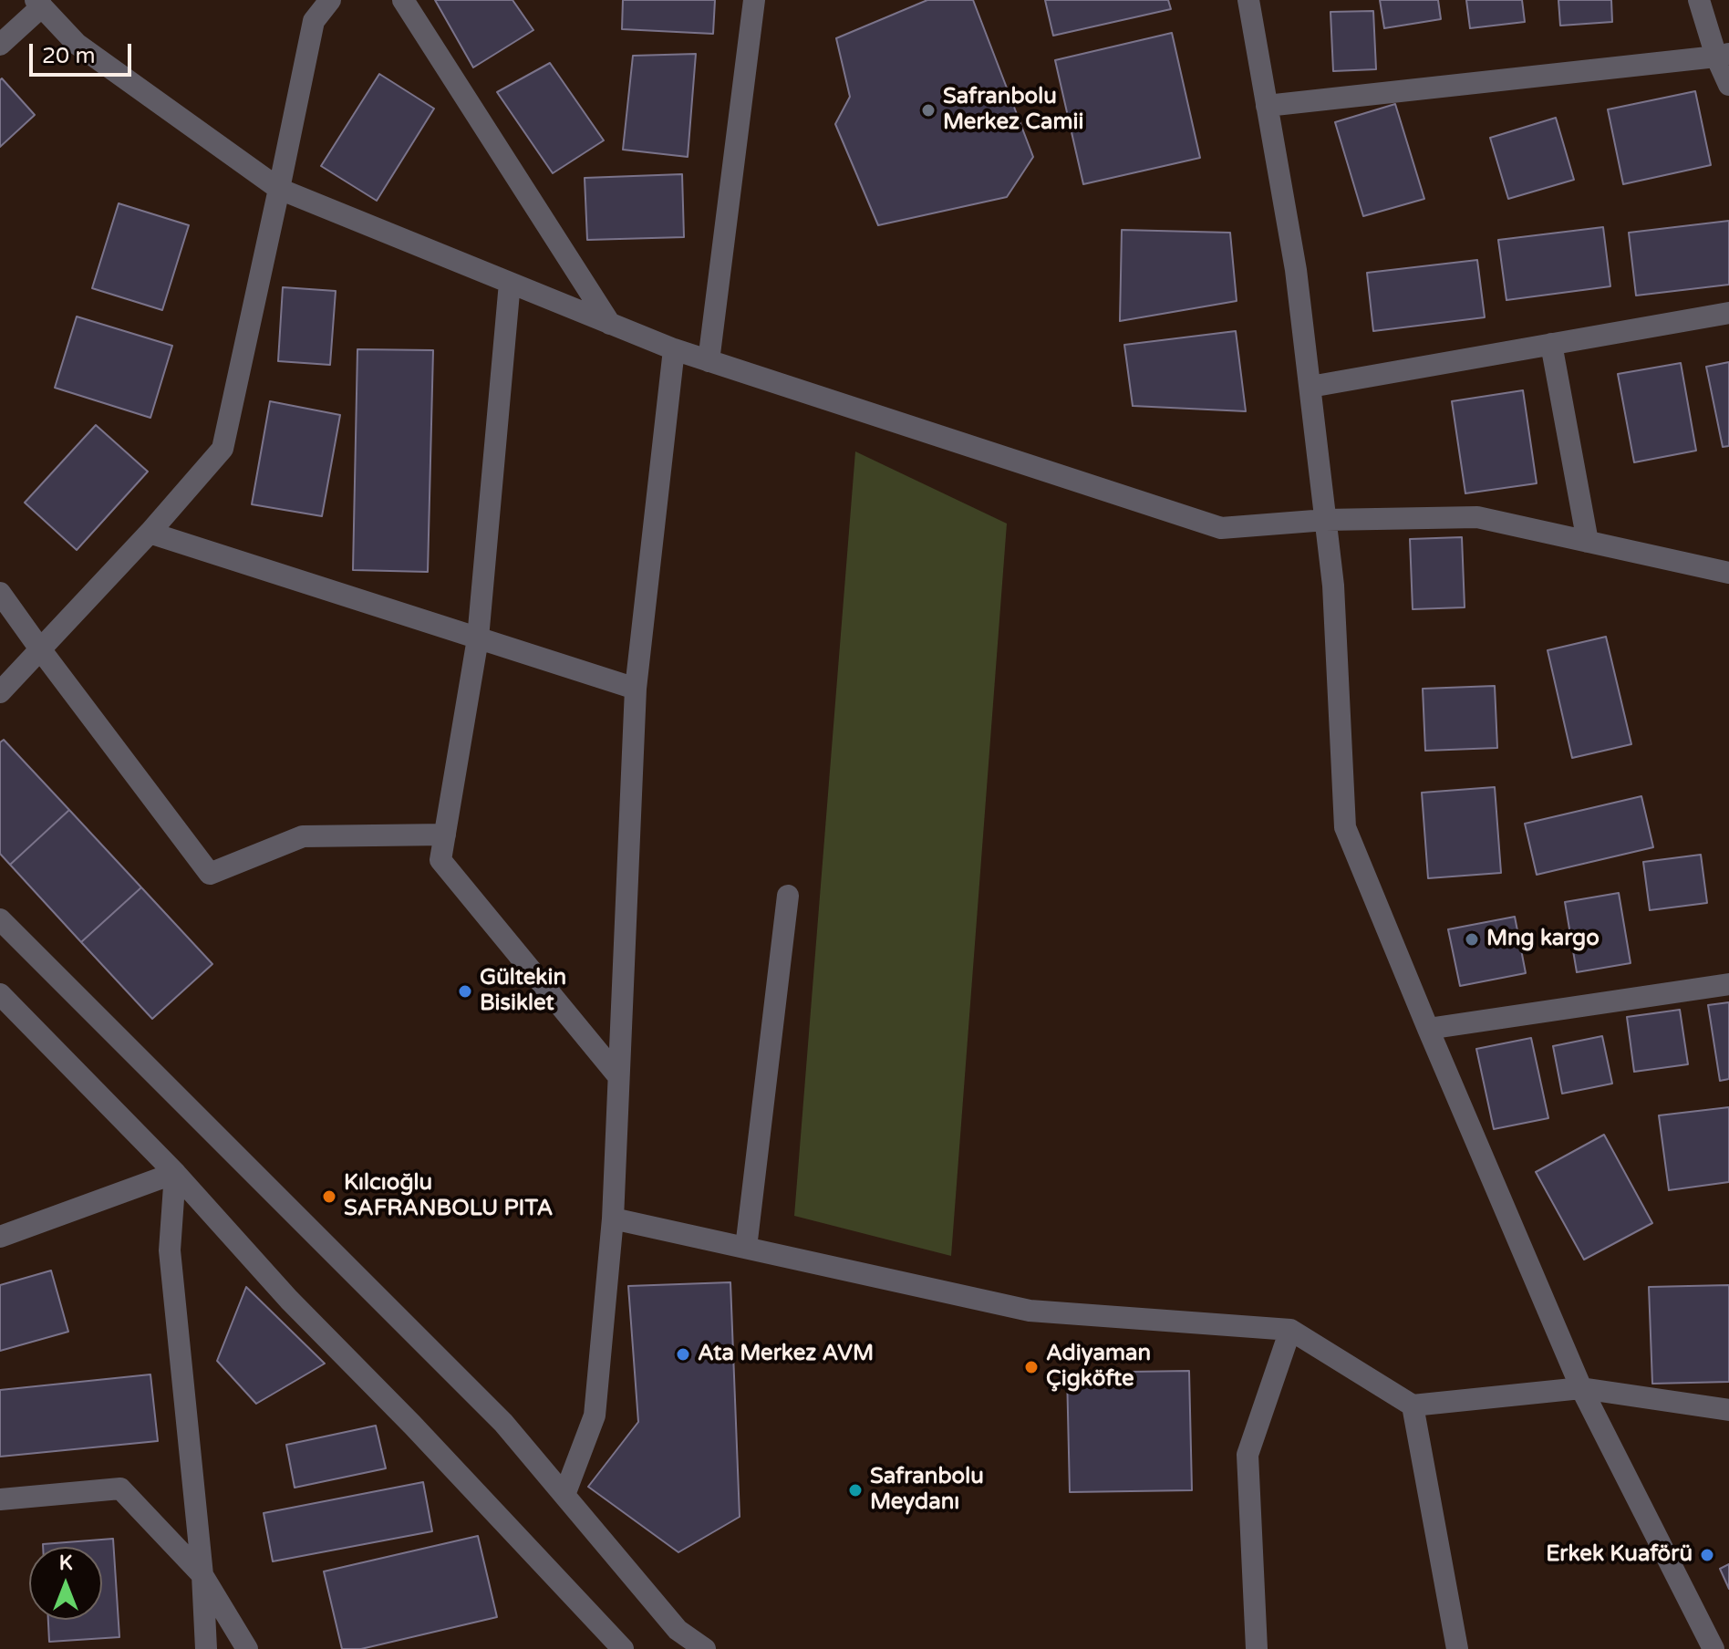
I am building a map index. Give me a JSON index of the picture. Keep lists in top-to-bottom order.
{
  "places": [
    "Safranbolu Merkez Camii",
    "Mng kargo",
    "Gültekin Bisiklet",
    "Kılcıoğlu SAFRANBOLU PITA",
    "Ata Merkez AVM",
    "Adiyaman Çigköfte",
    "Safranbolu Meydanı",
    "Erkek Kuaförü"
  ],
  "scale_bar": "20 m",
  "north": "top"
}
